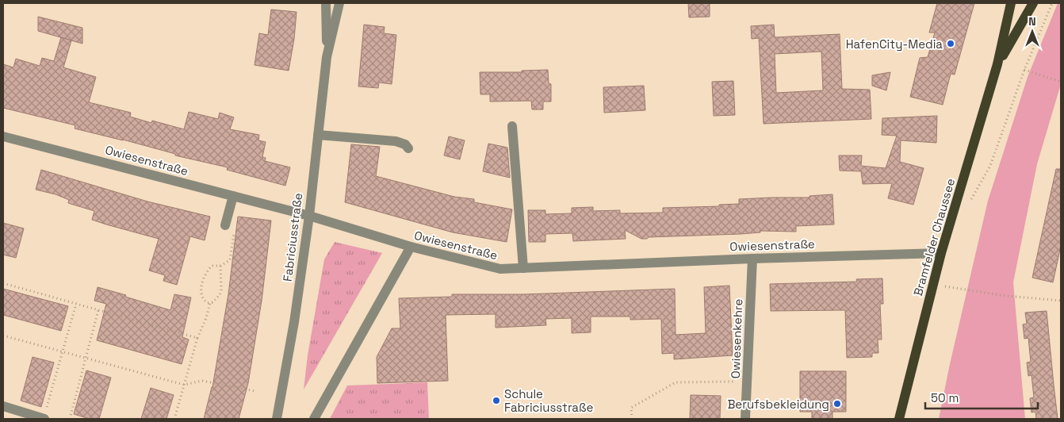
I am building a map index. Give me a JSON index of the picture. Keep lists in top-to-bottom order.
{
  "streets": {
    "main road": ["Bramfelder Chaussee"],
    "street": ["Owiesenstraße", "Fabriciusstraße", "Owiesenkehre"]
  },
  "crossings": [
    ["Owiesenstraße", "Fabriciusstraße"],
    ["Owiesenstraße", "Bramfelder Chaussee"],
    ["Owiesenstraße", "Owiesenkehre"]
  ],
  "places": ["HafenCity-Media", "Schule Fabriciusstraße", "Berufsbekleidung"],
  "scale_bar": "50 m",
  "north": "top"
}
